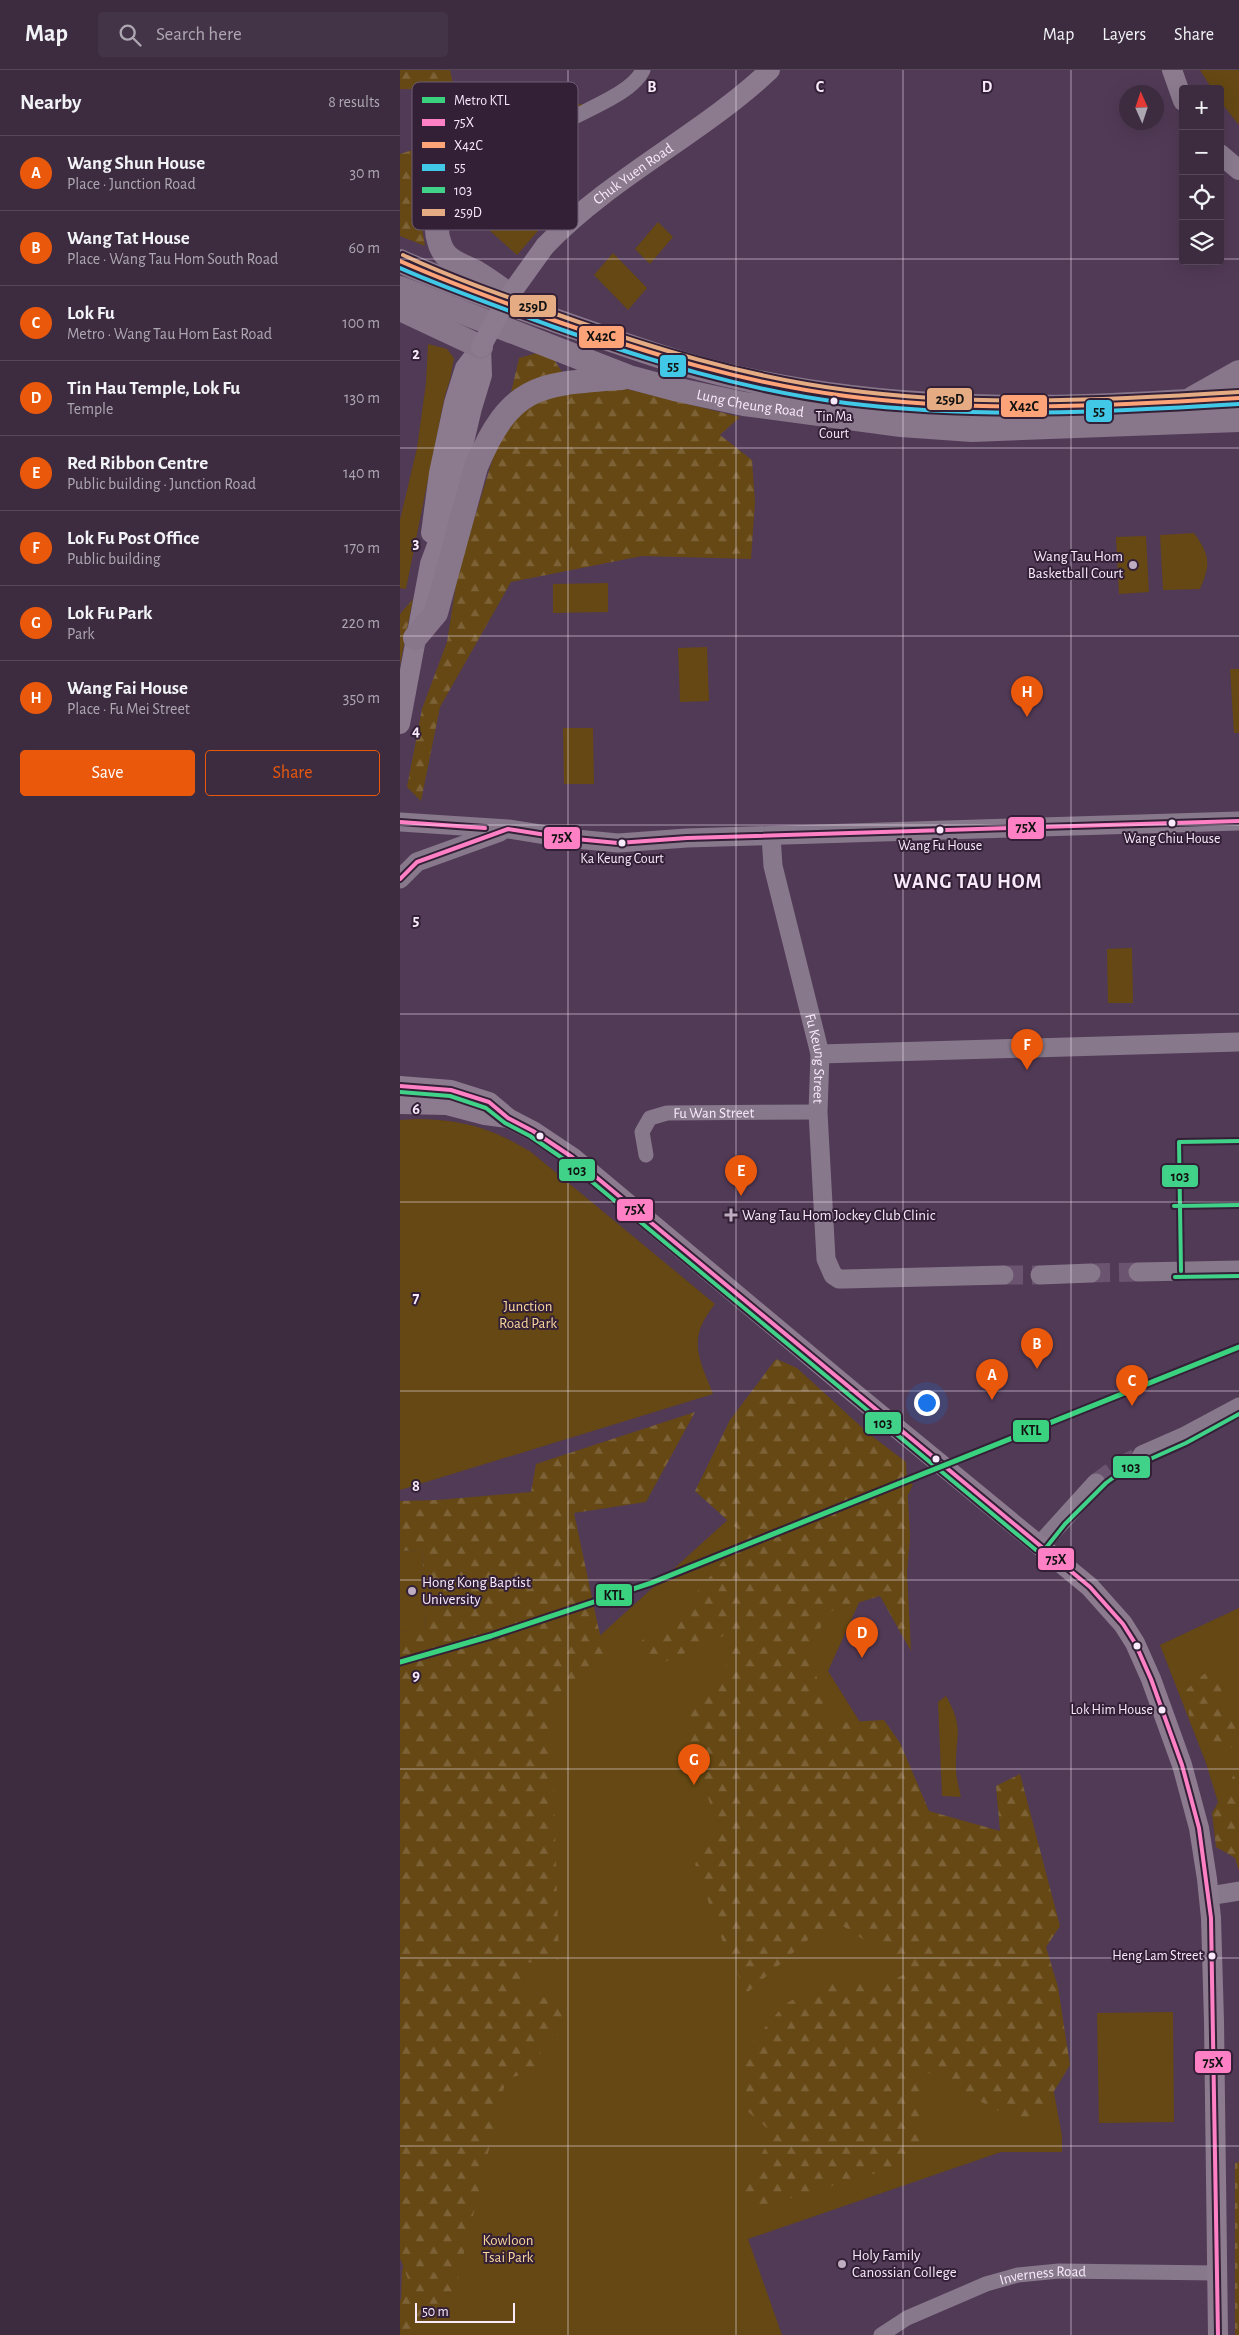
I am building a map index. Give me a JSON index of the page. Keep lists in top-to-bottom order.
{
  "streets": {
    "highway": ["Lung Cheung Road"],
    "main road": ["Chuk Yuen Road"],
    "street": ["Fu Keung Street", "Fu Wan Street", "Inverness Road"]
  },
  "crossings": [
    ["Fu Keung Street", "Fu Wan Street"]
  ],
  "districts": ["WANG TAU HOM"],
  "parks": ["Junction Road Park", "Kowloon Tsai Park"],
  "places": {
    "other": [
      "Tin Ma Court",
      "Wang Tau Hom Basketball Court",
      "Wang Chiu House",
      "Wang Fu House",
      "Ka Keung Court",
      "Hong Kong Baptist University",
      "Lok Him House",
      "Heng Lam Street",
      "Holy Family Canossian College"
    ],
    "health": ["Wang Tau Hom Jockey Club Clinic"]
  },
  "lines": [
    "transit line 259D",
    "transit line X42C",
    "transit line 55",
    "transit line 75X",
    "transit line 103",
    "metro line KTL"
  ],
  "legend": [
    "Metro KTL",
    "75X",
    "X42C",
    "55",
    "103",
    "259D"
  ],
  "scale_bar": "50 m",
  "north": "top",
  "page": {
    "header": "Map",
    "search": "Search here",
    "nav": ["Map", "Layers", "Share"],
    "heading": ["Nearby", "8 results"],
    "map_buttons": ["+", "−"],
    "list": [
      {
        "mark": "A",
        "name": "Wang Shun House",
        "note": "Place · Junction Road",
        "value": "30 m"
      },
      {
        "mark": "B",
        "name": "Wang Tat House",
        "note": "Place · Wang Tau Hom South Road",
        "value": "60 m"
      },
      {
        "mark": "C",
        "name": "Lok Fu",
        "note": "Metro · Wang Tau Hom East Road",
        "value": "100 m"
      },
      {
        "mark": "D",
        "name": "Tin Hau Temple, Lok Fu",
        "note": "Temple",
        "value": "130 m"
      },
      {
        "mark": "E",
        "name": "Red Ribbon Centre",
        "note": "Public building · Junction Road",
        "value": "140 m"
      },
      {
        "mark": "F",
        "name": "Lok Fu Post Office",
        "note": "Public building",
        "value": "170 m"
      },
      {
        "mark": "G",
        "name": "Lok Fu Park",
        "note": "Park",
        "value": "220 m"
      },
      {
        "mark": "H",
        "name": "Wang Fai House",
        "note": "Place · Fu Mei Street",
        "value": "350 m"
      }
    ],
    "pins": [
      "H",
      "F",
      "E",
      "B",
      "A",
      "C",
      "D",
      "G"
    ],
    "buttons": ["Save", "Share"],
    "scale": "50 m"
  },
  "grid": {
    "columns": ["B", "C", "D"],
    "rows": [
      "2",
      "3",
      "4",
      "5",
      "6",
      "7",
      "8",
      "9"
    ]
  }
}
